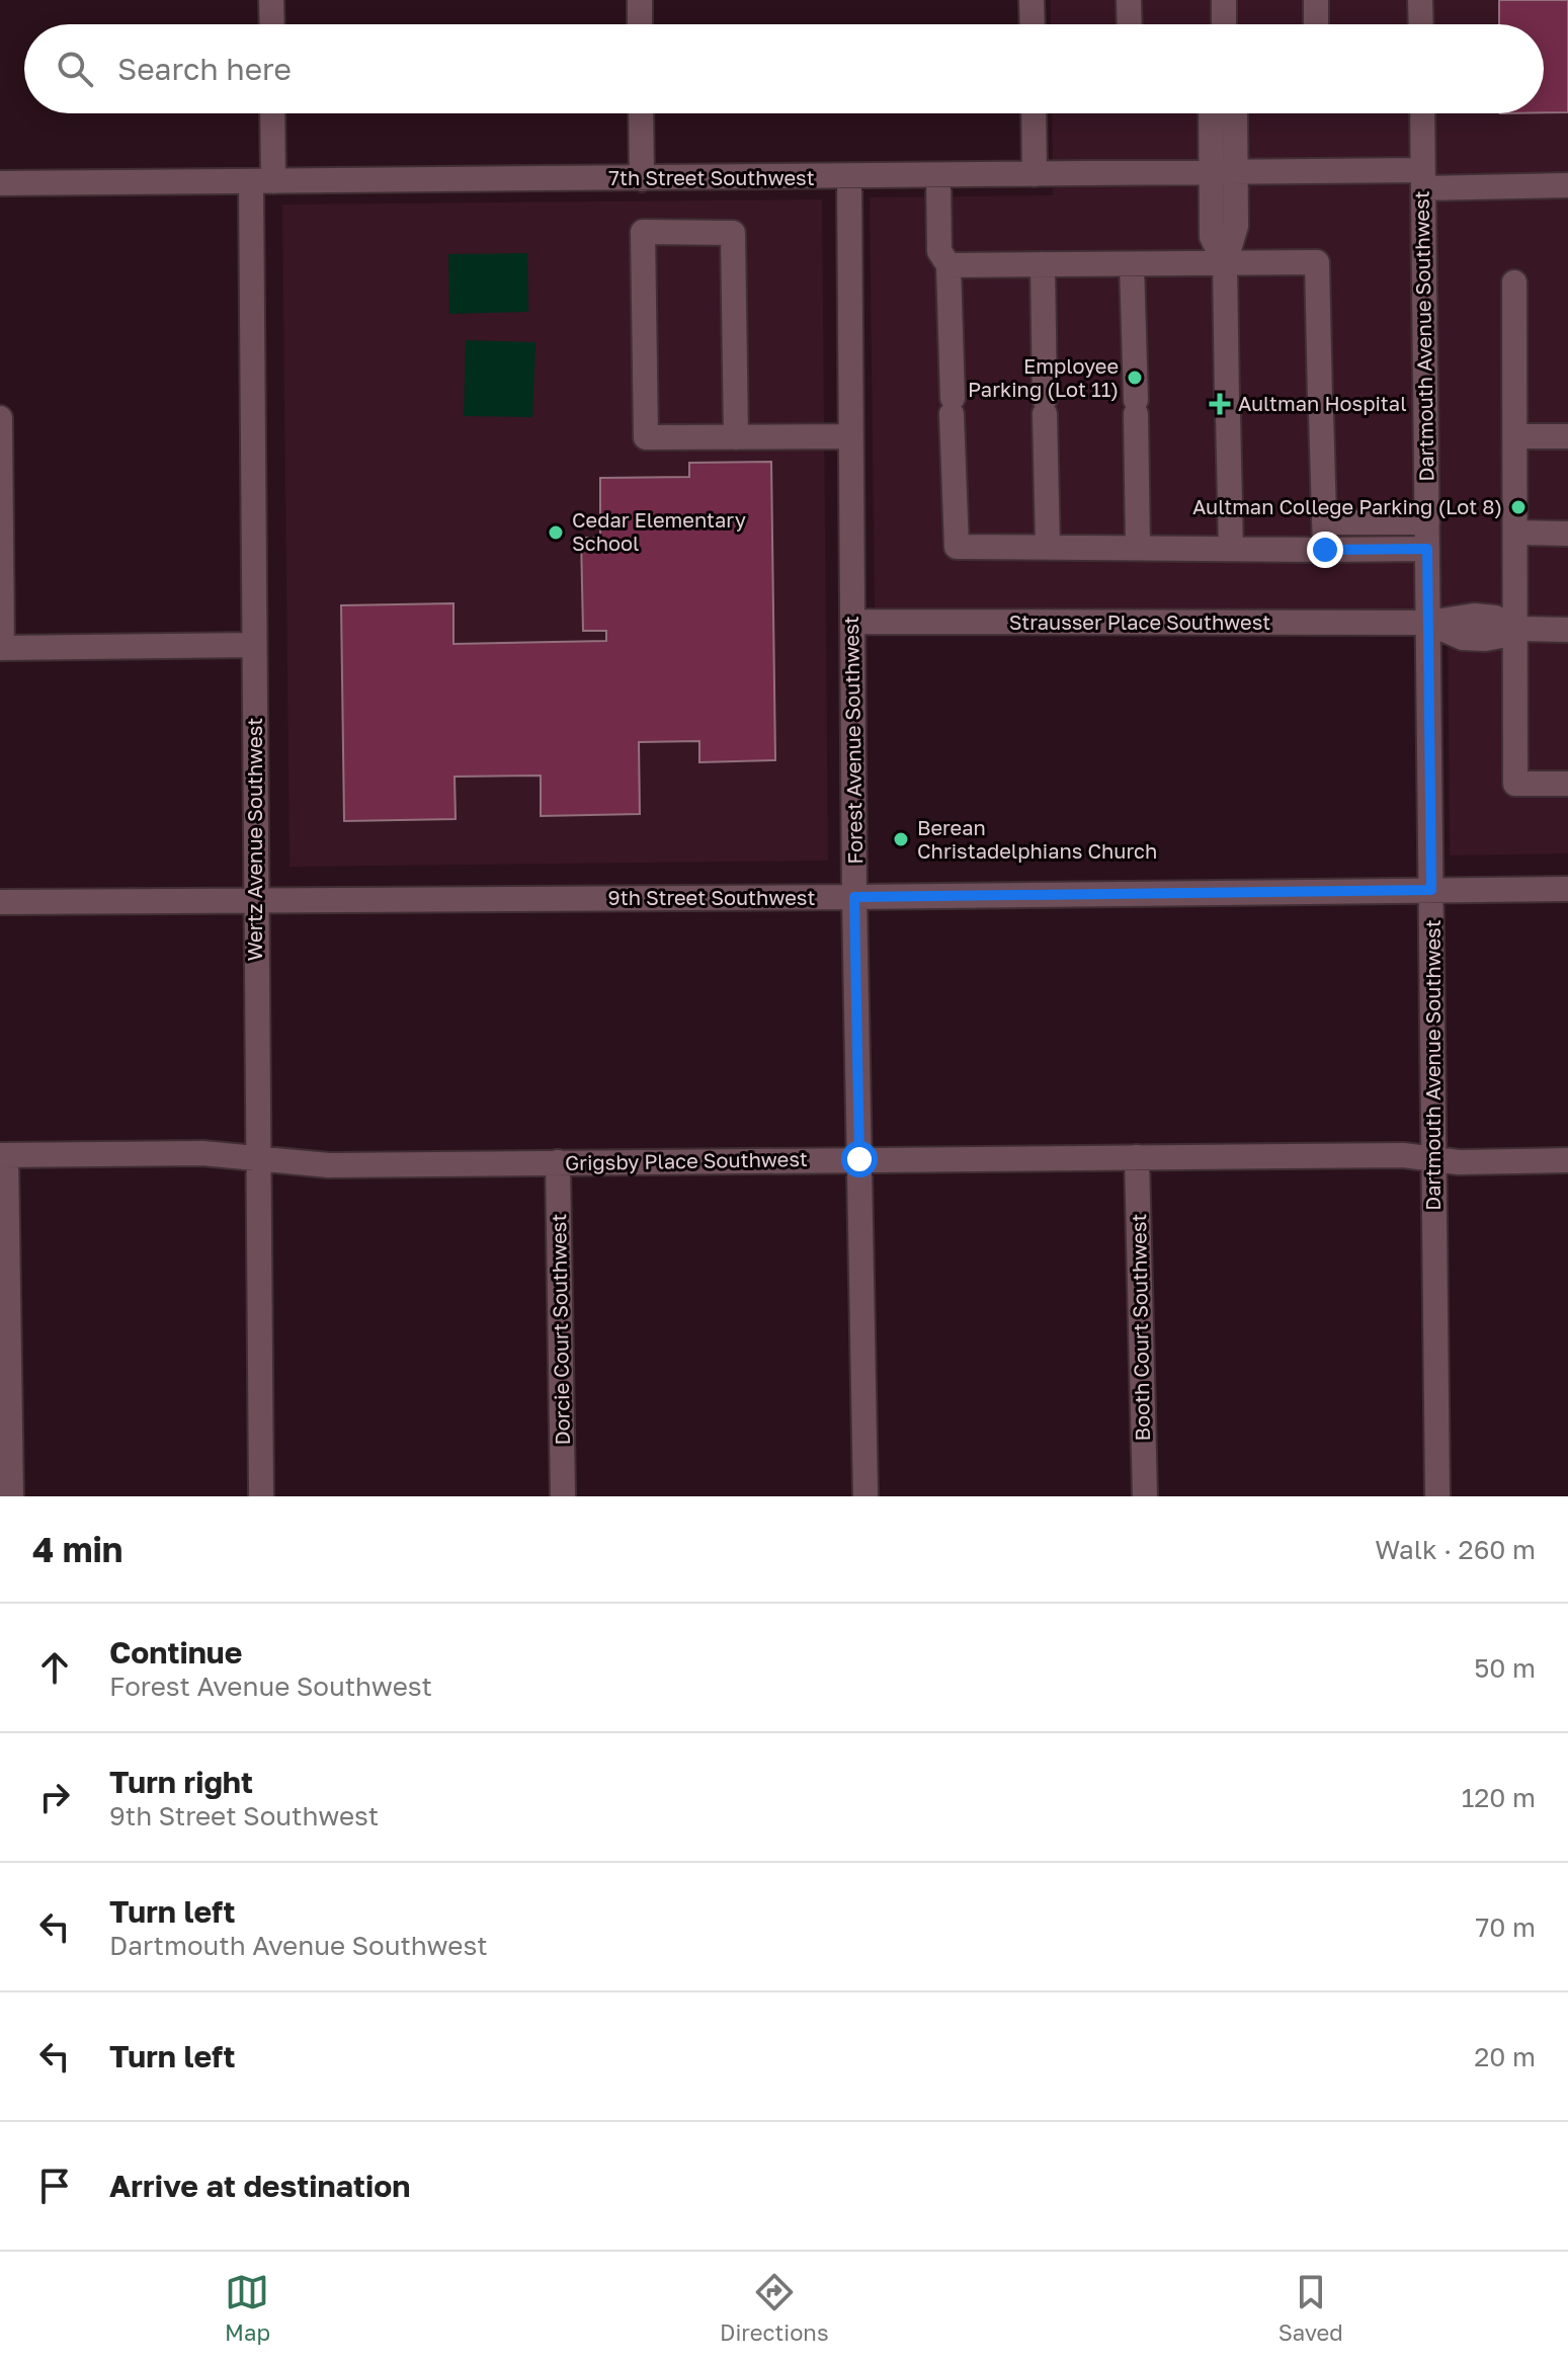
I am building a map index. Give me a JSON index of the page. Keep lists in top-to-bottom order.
{
  "streets": {
    "street": [
      "7th Street Southwest",
      "Dartmouth Avenue Southwest",
      "Strausser Place Southwest",
      "Forest Avenue Southwest",
      "Wertz Avenue Southwest",
      "9th Street Southwest",
      "Grigsby Place Southwest",
      "Booth Court Southwest",
      "Dorcie Court Southwest"
    ]
  },
  "crossings": [
    ["7th Street Southwest", "Dartmouth Avenue Southwest"],
    ["7th Street Southwest", "Forest Avenue Southwest"],
    ["7th Street Southwest", "Wertz Avenue Southwest"],
    ["Dartmouth Avenue Southwest", "Strausser Place Southwest"],
    ["Dartmouth Avenue Southwest", "9th Street Southwest"],
    ["Dartmouth Avenue Southwest", "Grigsby Place Southwest"],
    ["Strausser Place Southwest", "Forest Avenue Southwest"],
    ["Forest Avenue Southwest", "9th Street Southwest"],
    ["Forest Avenue Southwest", "Grigsby Place Southwest"],
    ["Wertz Avenue Southwest", "9th Street Southwest"],
    ["Wertz Avenue Southwest", "Grigsby Place Southwest"],
    ["Grigsby Place Southwest", "Booth Court Southwest"],
    ["Grigsby Place Southwest", "Dorcie Court Southwest"]
  ],
  "places": {
    "other": [
      "Employee Parking (Lot 11)",
      "Aultman College Parking (Lot 8)",
      "Cedar Elementary School",
      "Berean Christadelphians Church"
    ],
    "health": ["Aultman Hospital"]
  },
  "page": {
    "search": "Search here",
    "heading": ["4 min", "Walk · 260 m"],
    "list": [
      ["Continue", "Forest Avenue Southwest", "50 m"],
      ["Turn right", "9th Street Southwest", "120 m"],
      ["Turn left", "Dartmouth Avenue Southwest", "70 m"],
      ["Turn left", "20 m"],
      "Arrive at destination"
    ],
    "nav": ["Map", "Directions", "Saved"]
  }
}
